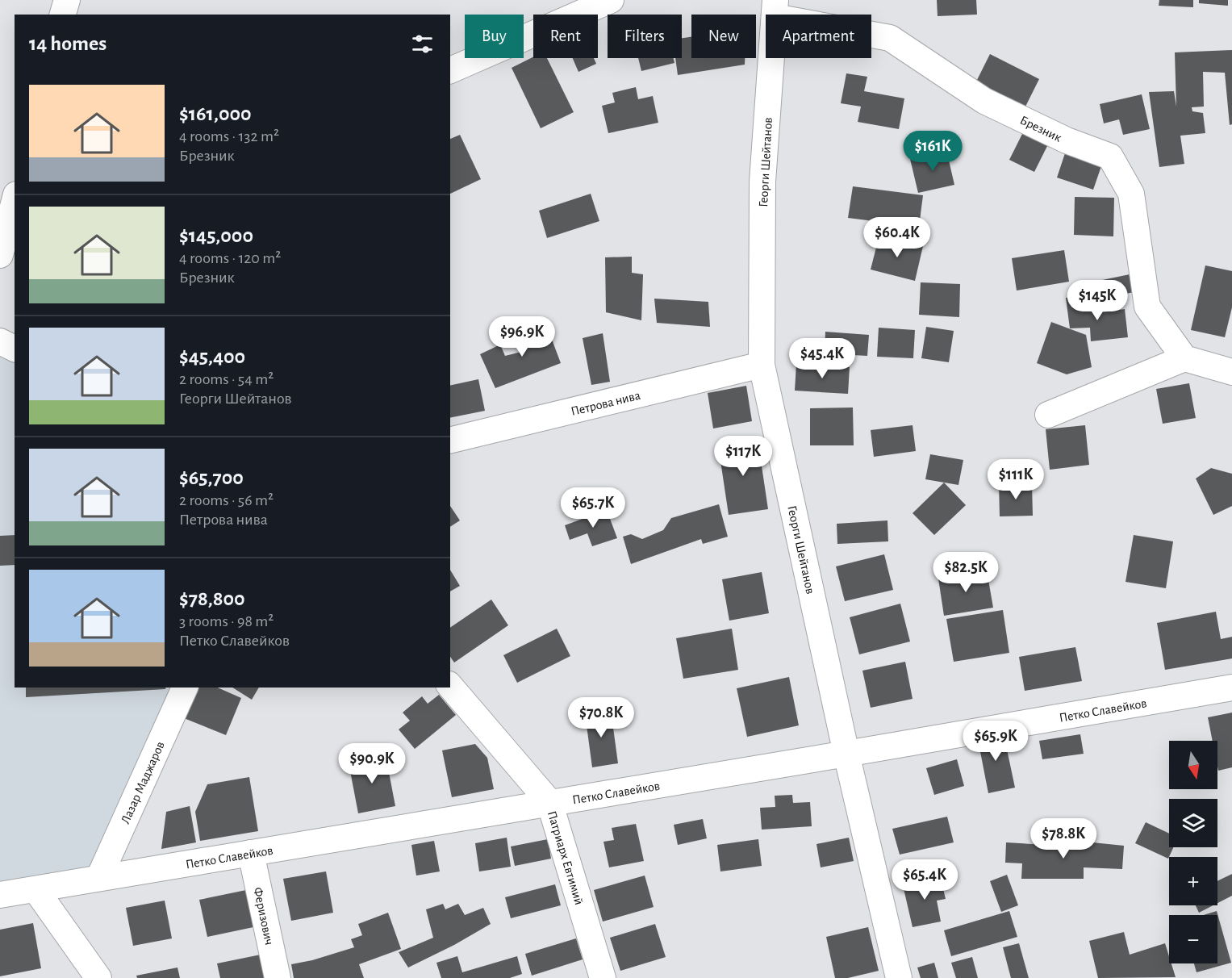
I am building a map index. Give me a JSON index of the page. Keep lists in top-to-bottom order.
{
  "streets": {
    "street": [
      "Брезник",
      "Георги Шейтанов",
      "Петрова нива",
      "Петко Славейков",
      "Лазар Маджаров",
      "Патриарх Евтимий",
      "Феризович"
    ]
  },
  "crossings": [
    ["Брезник", "Георги Шейтанов"],
    ["Георги Шейтанов", "Петрова нива"],
    ["Георги Шейтанов", "Петко Славейков"],
    ["Петко Славейков", "Лазар Маджаров"],
    ["Петко Славейков", "Патриарх Евтимий"],
    ["Петко Славейков", "Феризович"]
  ],
  "north": "bottom",
  "page": {
    "chip": [
      "Buy",
      "Rent",
      "Filters",
      "New",
      "Apartment"
    ],
    "heading": "14 homes",
    "list": [
      {
        "name": "$161,000",
        "note": "4 rooms · 132 m² · Брезник"
      },
      {
        "name": "$145,000",
        "note": "4 rooms · 120 m² · Брезник"
      },
      {
        "name": "$45,400",
        "note": "2 rooms · 54 m² · Георги Шейтанов"
      },
      {
        "name": "$65,700",
        "note": "2 rooms · 56 m² · Петрова нива"
      },
      {
        "name": "$78,800",
        "note": "3 rooms · 98 m² · Петко Славейков"
      }
    ],
    "price": [
      "$161K",
      "$60.4K",
      "$145K",
      "$96.9K",
      "$45.4K",
      "$117K",
      "$111K",
      "$65.7K",
      "$82.5K",
      "$70.8K",
      "$65.9K",
      "$90.9K",
      "$78.8K",
      "$65.4K"
    ],
    "map_buttons": ["+", "−"]
  }
}
